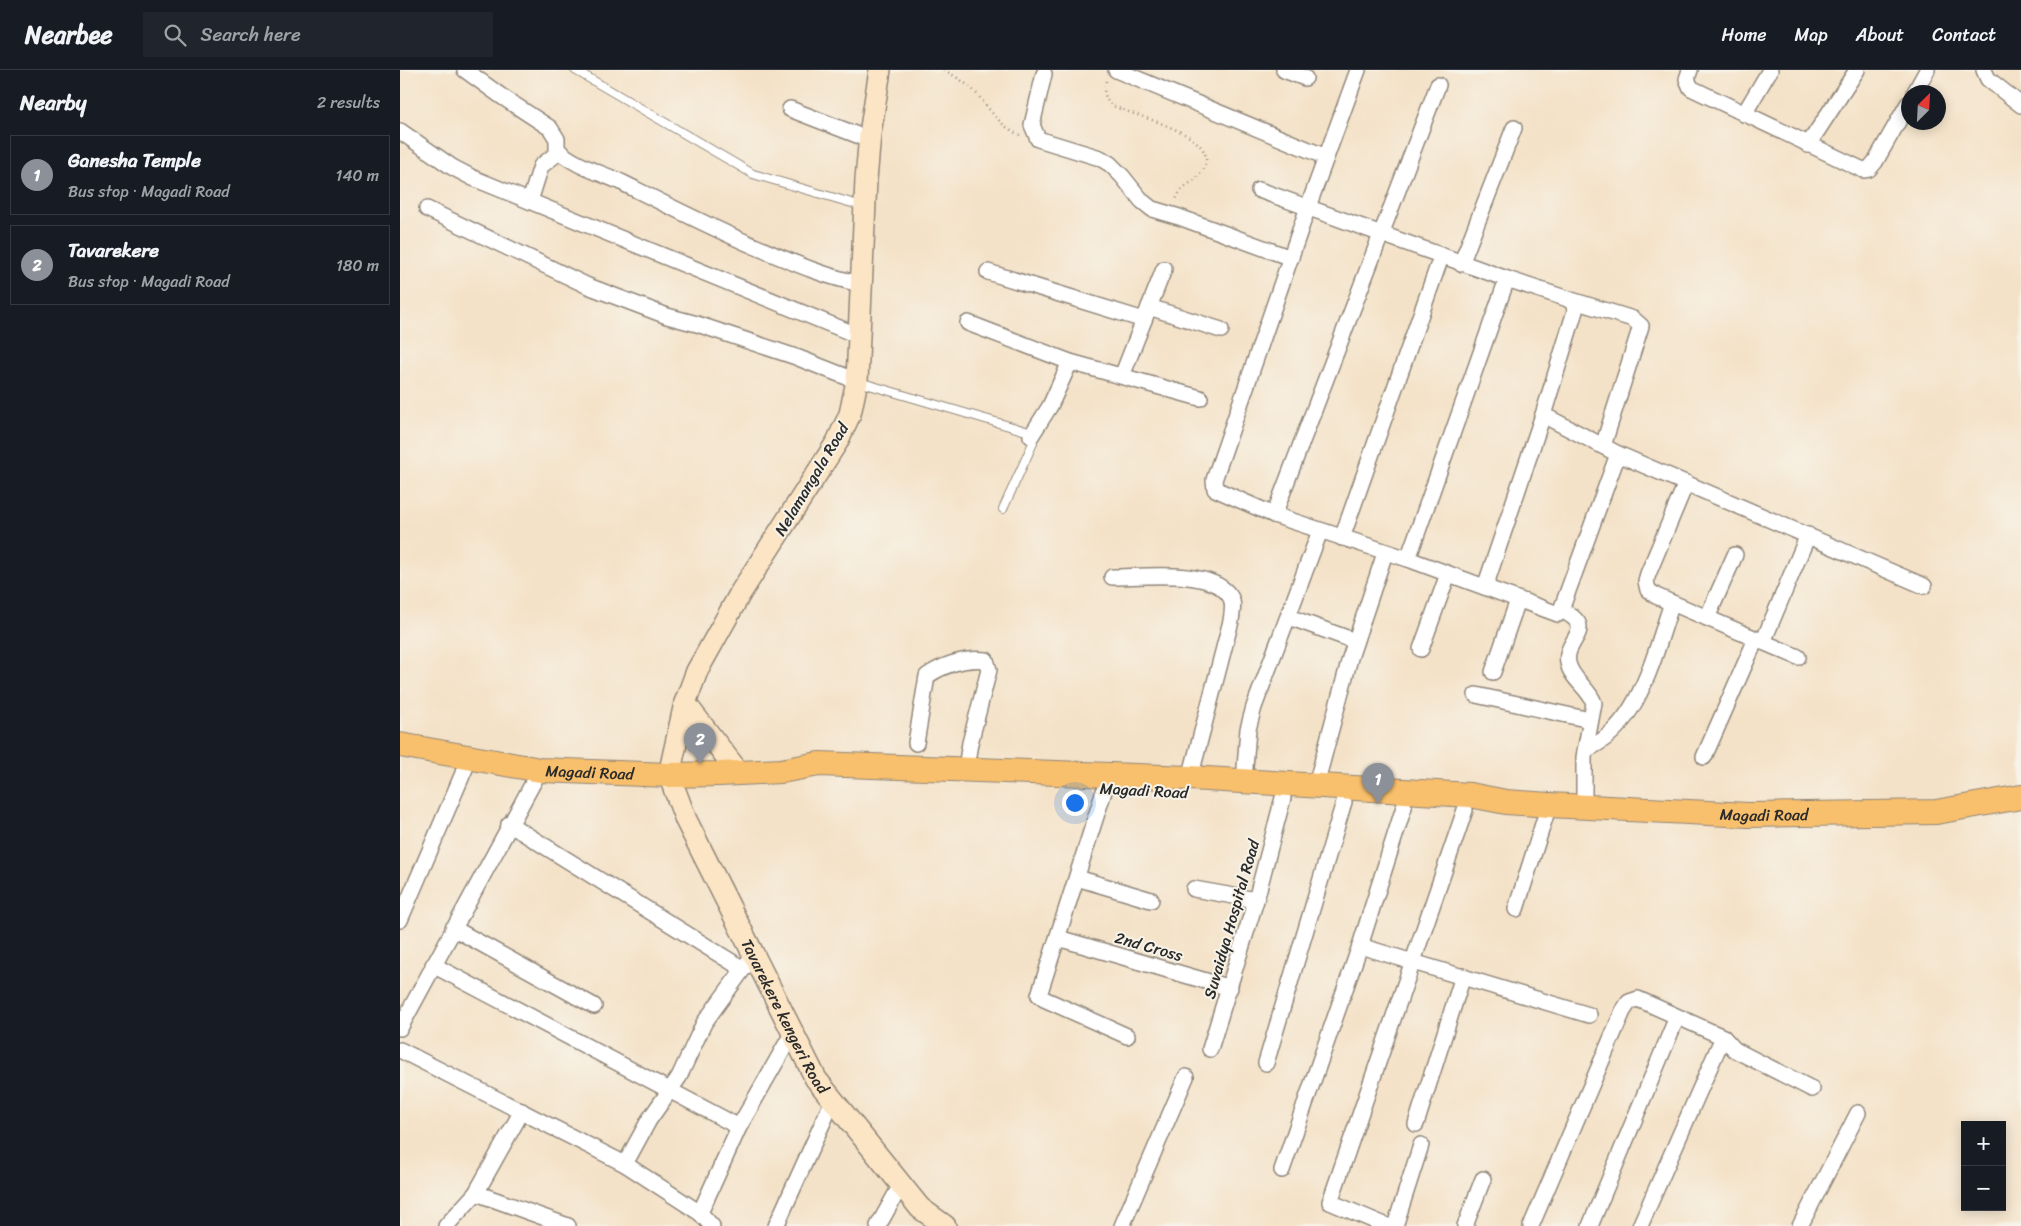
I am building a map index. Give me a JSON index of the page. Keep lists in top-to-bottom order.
{
  "streets": {
    "main road": ["Nelamangala Road", "Magadi Road", "Tavarekere kengeri Road"],
    "street": ["Suvaidya Hospital Road", "2nd Cross"]
  },
  "crossings": [
    ["Nelamangala Road", "Magadi Road"],
    ["Nelamangala Road", "Tavarekere kengeri Road"],
    ["Magadi Road", "Suvaidya Hospital Road"],
    ["Magadi Road", "Tavarekere kengeri Road"],
    ["Suvaidya Hospital Road", "2nd Cross"]
  ],
  "north": "top right",
  "page": {
    "header": "Nearbee",
    "search": "Search here",
    "nav": [
      "Home",
      "Map",
      "About",
      "Contact"
    ],
    "heading": ["Nearby", "2 results"],
    "list": [
      {
        "mark": "1",
        "name": "Ganesha Temple",
        "note": "Bus stop · Magadi Road",
        "value": "140 m"
      },
      {
        "mark": "2",
        "name": "Tavarekere",
        "note": "Bus stop · Magadi Road",
        "value": "180 m"
      }
    ],
    "pins": ["2", "1"],
    "map_buttons": ["+", "−"]
  }
}
